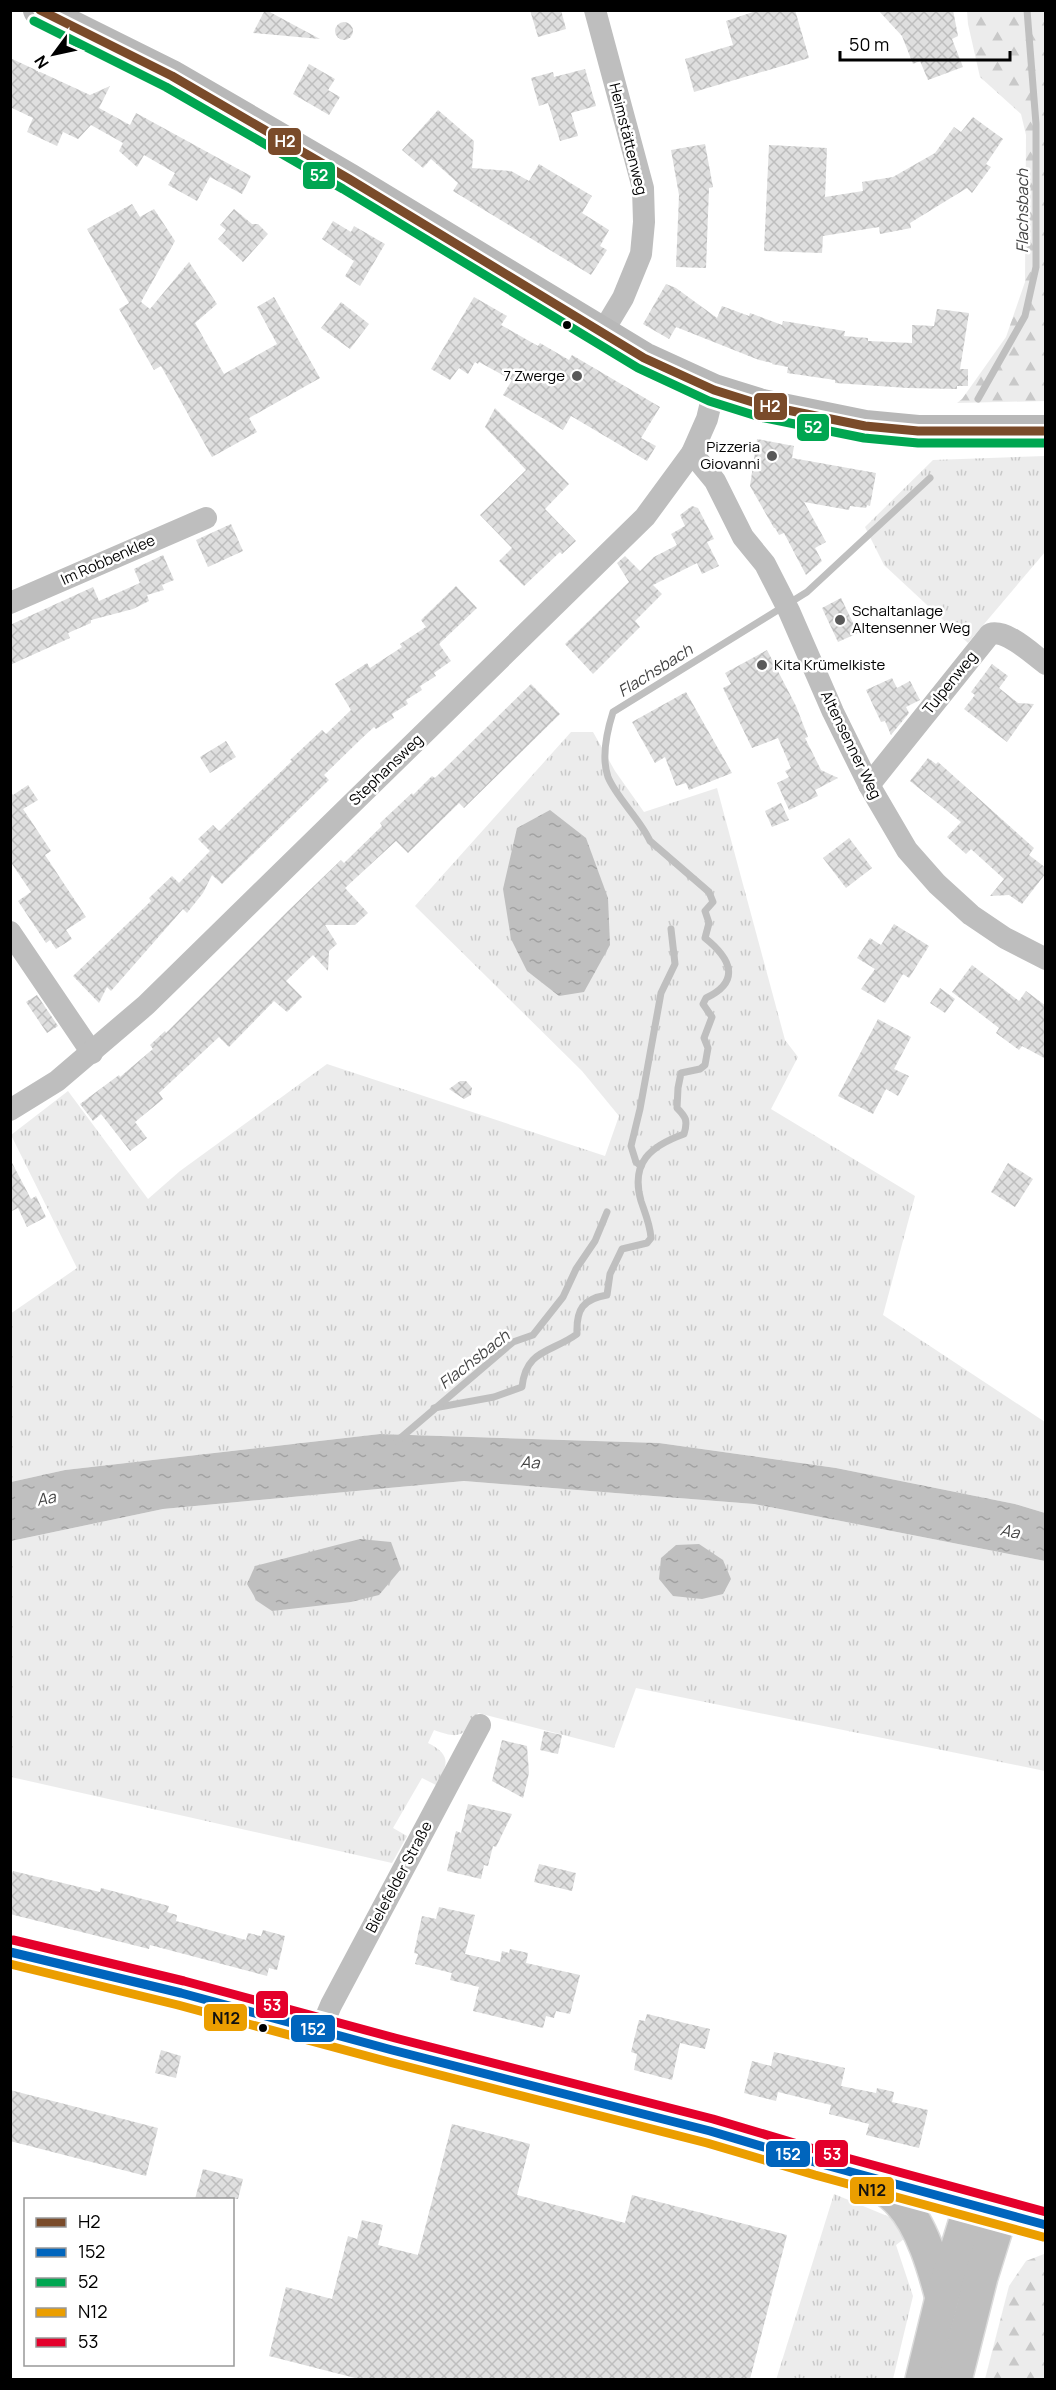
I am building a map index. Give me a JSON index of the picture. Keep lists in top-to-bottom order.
{
  "streets": {
    "street": [
      "Heimstättenweg",
      "Im Robbenklee",
      "Tulpenweg",
      "Altensenner Weg",
      "Stephansweg",
      "Bielefelder Straße"
    ]
  },
  "crossings": [
    ["Tulpenweg", "Altensenner Weg"],
    ["Altensenner Weg", "Stephansweg"]
  ],
  "water": ["Flachsbach", "Aa"],
  "places": [
    "7 Zwerge",
    "Pizzeria Giovanni",
    "Schaltanlage Altensenner Weg",
    "Kita Krümelkiste"
  ],
  "lines": [
    "transit line H2",
    "transit line 52",
    "transit line 53",
    "transit line 152",
    "transit line N12"
  ],
  "legend": [
    "H2",
    "152",
    "52",
    "N12",
    "53"
  ],
  "scale_bar": "50 m",
  "north": "bottom left"
}
